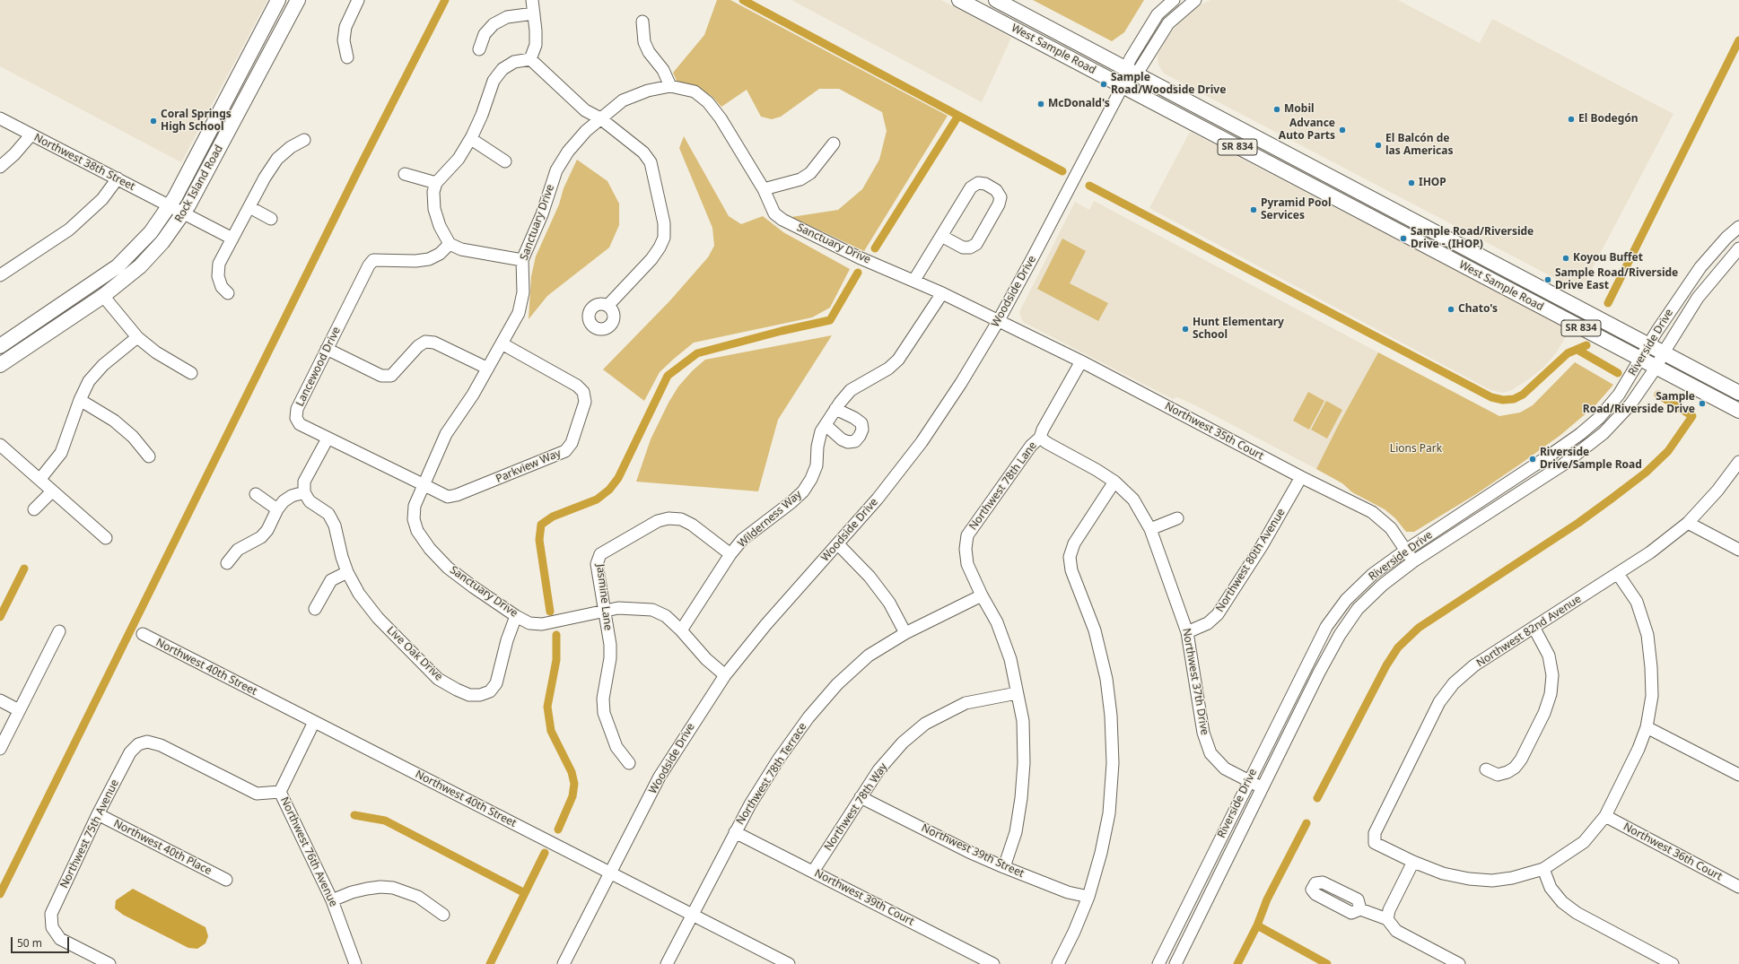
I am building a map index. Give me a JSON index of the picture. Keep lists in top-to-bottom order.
{
  "streets": {
    "main road": ["West Sample Road", "SR 834", "Rock Island Road"],
    "street": [
      "Northwest 38th Street",
      "Sanctuary Drive",
      "Woodside Drive",
      "Riverside Drive",
      "Lancewood Drive",
      "Northwest 35th Court",
      "Parkview Way",
      "Northwest 78th Lane",
      "Wilderness Way",
      "Northwest 80th Avenue",
      "Jasmine Lane",
      "Northwest 82nd Avenue",
      "Live Oak Drive",
      "Northwest 40th Street",
      "Northwest 37th Drive",
      "Northwest 78th Terrace",
      "Northwest 78th Way",
      "Northwest 75th Avenue",
      "Northwest 40th Place",
      "Northwest 39th Street",
      "Northwest 76th Avenue",
      "Northwest 36th Court",
      "Northwest 39th Court"
    ]
  },
  "crossings": [
    ["West Sample Road", "Woodside Drive"],
    ["West Sample Road", "Riverside Drive"],
    ["Northwest 38th Street", "Rock Island Road"],
    ["Sanctuary Drive", "Woodside Drive"],
    ["Sanctuary Drive", "Lancewood Drive"],
    ["Sanctuary Drive", "Northwest 35th Court"],
    ["Sanctuary Drive", "Parkview Way"],
    ["Sanctuary Drive", "Wilderness Way"],
    ["Sanctuary Drive", "Jasmine Lane"],
    ["Sanctuary Drive", "Live Oak Drive"],
    ["Woodside Drive", "Northwest 35th Court"],
    ["Woodside Drive", "Northwest 40th Street"],
    ["Riverside Drive", "Northwest 35th Court"],
    ["Riverside Drive", "Northwest 37th Drive"],
    ["Lancewood Drive", "Parkview Way"],
    ["Northwest 35th Court", "Northwest 78th Lane"],
    ["Northwest 35th Court", "Northwest 80th Avenue"],
    ["Northwest 78th Lane", "Northwest 37th Drive"],
    ["Northwest 78th Lane", "Northwest 78th Terrace"],
    ["Northwest 78th Lane", "Northwest 78th Way"],
    ["Northwest 78th Lane", "Northwest 39th Street"],
    ["Wilderness Way", "Jasmine Lane"],
    ["Northwest 80th Avenue", "Northwest 37th Drive"],
    ["Northwest 40th Street", "Northwest 78th Terrace"],
    ["Northwest 40th Street", "Northwest 76th Avenue"],
    ["Northwest 78th Terrace", "Northwest 39th Court"],
    ["Northwest 78th Way", "Northwest 39th Street"],
    ["Northwest 78th Way", "Northwest 39th Court"],
    ["Northwest 75th Avenue", "Northwest 40th Place"],
    ["Northwest 75th Avenue", "Northwest 76th Avenue"]
  ],
  "parks": ["Lions Park"],
  "places": [
    "Sample Road/Woodside Drive",
    "McDonald's",
    "Mobil",
    "El Bodegón",
    "Coral Springs High School",
    "Advance Auto Parts",
    "El Balcón de las Americas",
    "IHOP",
    "Pyramid Pool Services",
    "Sample Road/Riverside Drive - (IHOP)",
    "Koyou Buffet",
    "Sample Road/Riverside Drive East",
    "Chato's",
    "Hunt Elementary School",
    "Sample Road/Riverside Drive",
    "Riverside Drive/Sample Road"
  ],
  "scale_bar": "50 m"
}
